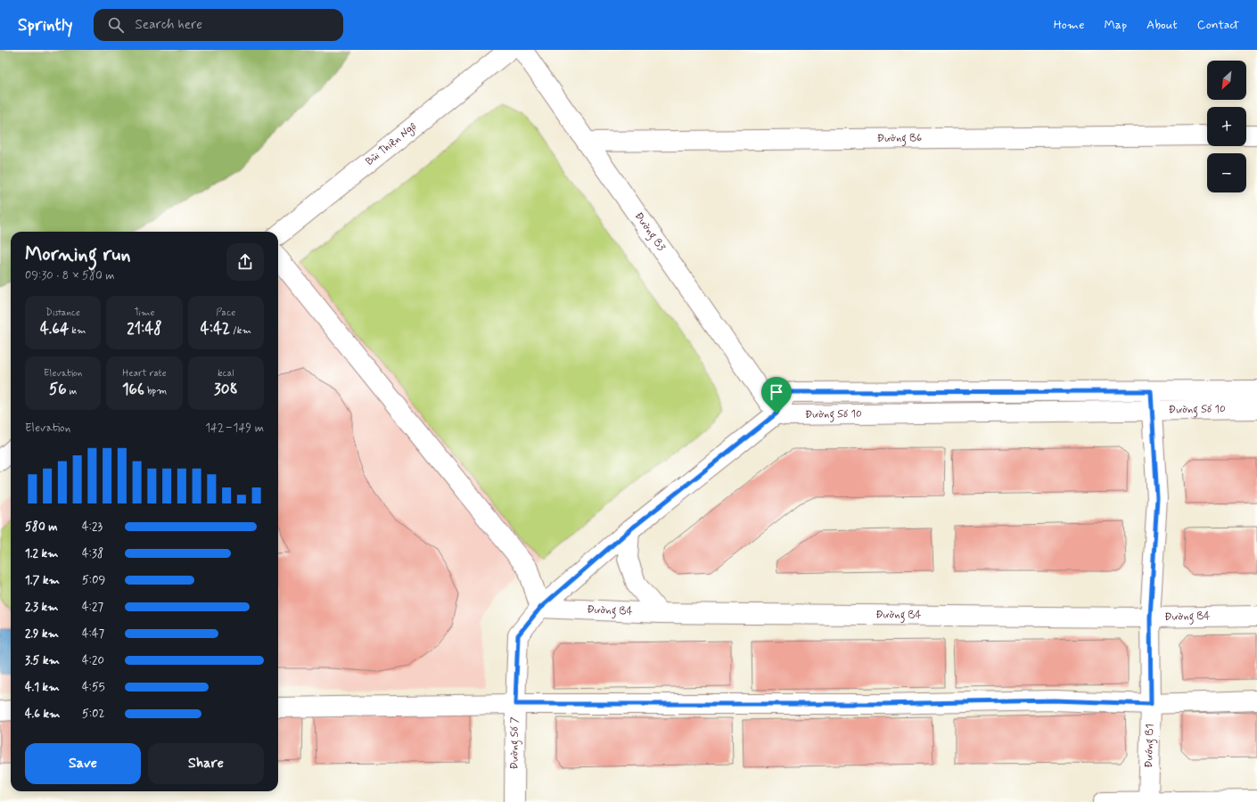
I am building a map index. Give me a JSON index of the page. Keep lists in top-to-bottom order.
{
  "streets": {
    "street": [
      "Đường B6",
      "Bùi Thiện Ngộ",
      "Đường B3",
      "Đường Số 10",
      "Đường B4",
      "Đường Số 7",
      "Đướng B1"
    ]
  },
  "crossings": [
    ["Đường B6", "Đường B3"],
    ["Đường B3", "Đường Số 10"],
    ["Đường Số 10", "Đướng B1"],
    ["Đường B4", "Đường Số 7"],
    ["Đường B4", "Đướng B1"]
  ],
  "north": "bottom left",
  "page": {
    "header": "Sprintly",
    "search": "Search here",
    "nav": [
      "Home",
      "Map",
      "About",
      "Contact"
    ],
    "map_buttons": ["+", "−"],
    "heading": ["Morning run", "09:30 · 8 × 580 m"],
    "stats": [
      ["Distance", "4.64 km"],
      ["Time", "21:48"],
      ["Pace", "4:42 /km"],
      ["Elevation", "56 m"],
      ["Heart rate", "166 bpm"],
      ["kcal", "308"]
    ],
    "chart": ["Elevation", "142–149 m"],
    "list": [
      {
        "name": "580 m",
        "note": "4:23"
      },
      {
        "name": "1.2 km",
        "note": "4:38"
      },
      {
        "name": "1.7 km",
        "note": "5:09"
      },
      {
        "name": "2.3 km",
        "note": "4:27"
      },
      {
        "name": "2.9 km",
        "note": "4:47"
      },
      {
        "name": "3.5 km",
        "note": "4:20"
      },
      {
        "name": "4.1 km",
        "note": "4:55"
      },
      {
        "name": "4.6 km",
        "note": "5:02"
      }
    ],
    "buttons": ["Save", "Share"]
  }
}
